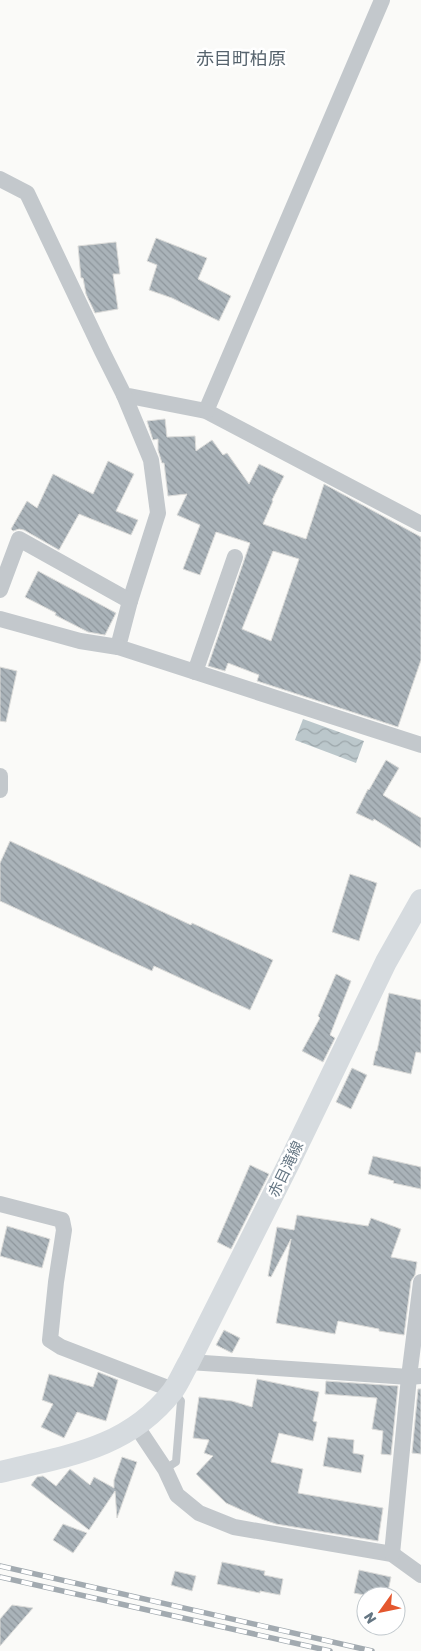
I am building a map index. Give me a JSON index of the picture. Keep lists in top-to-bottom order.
{
  "streets": {
    "main road": ["赤目滝線"]
  },
  "districts": ["赤目町柏原"],
  "north": "bottom left"
}
